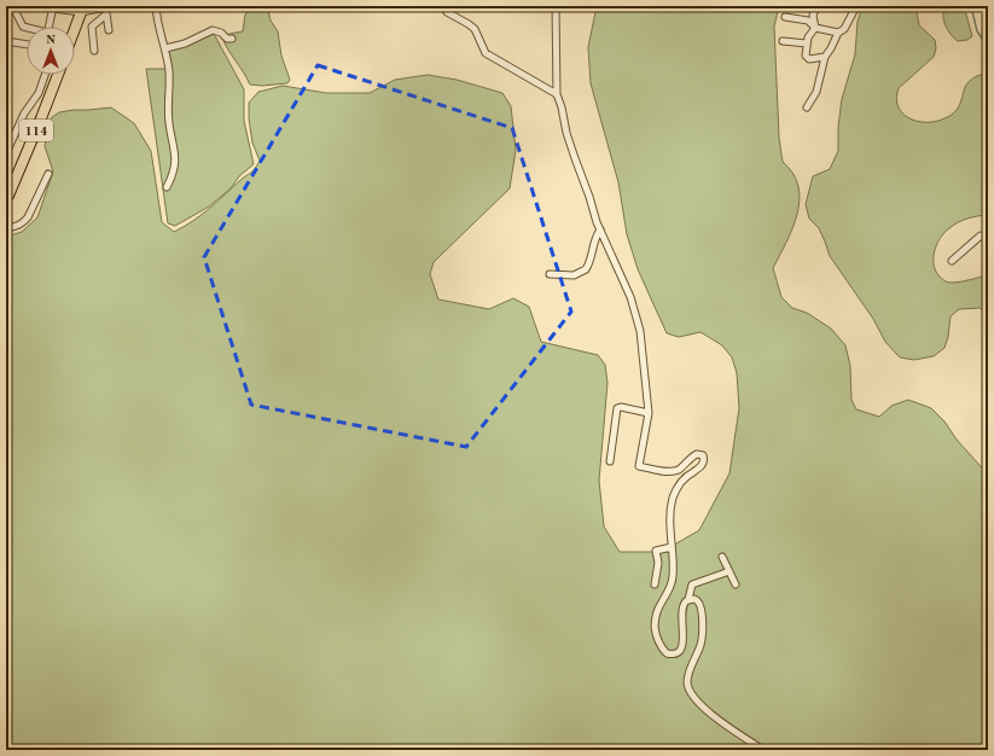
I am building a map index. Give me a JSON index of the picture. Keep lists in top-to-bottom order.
{
  "streets": {
    "highway": ["114"]
  },
  "north": "top"
}
